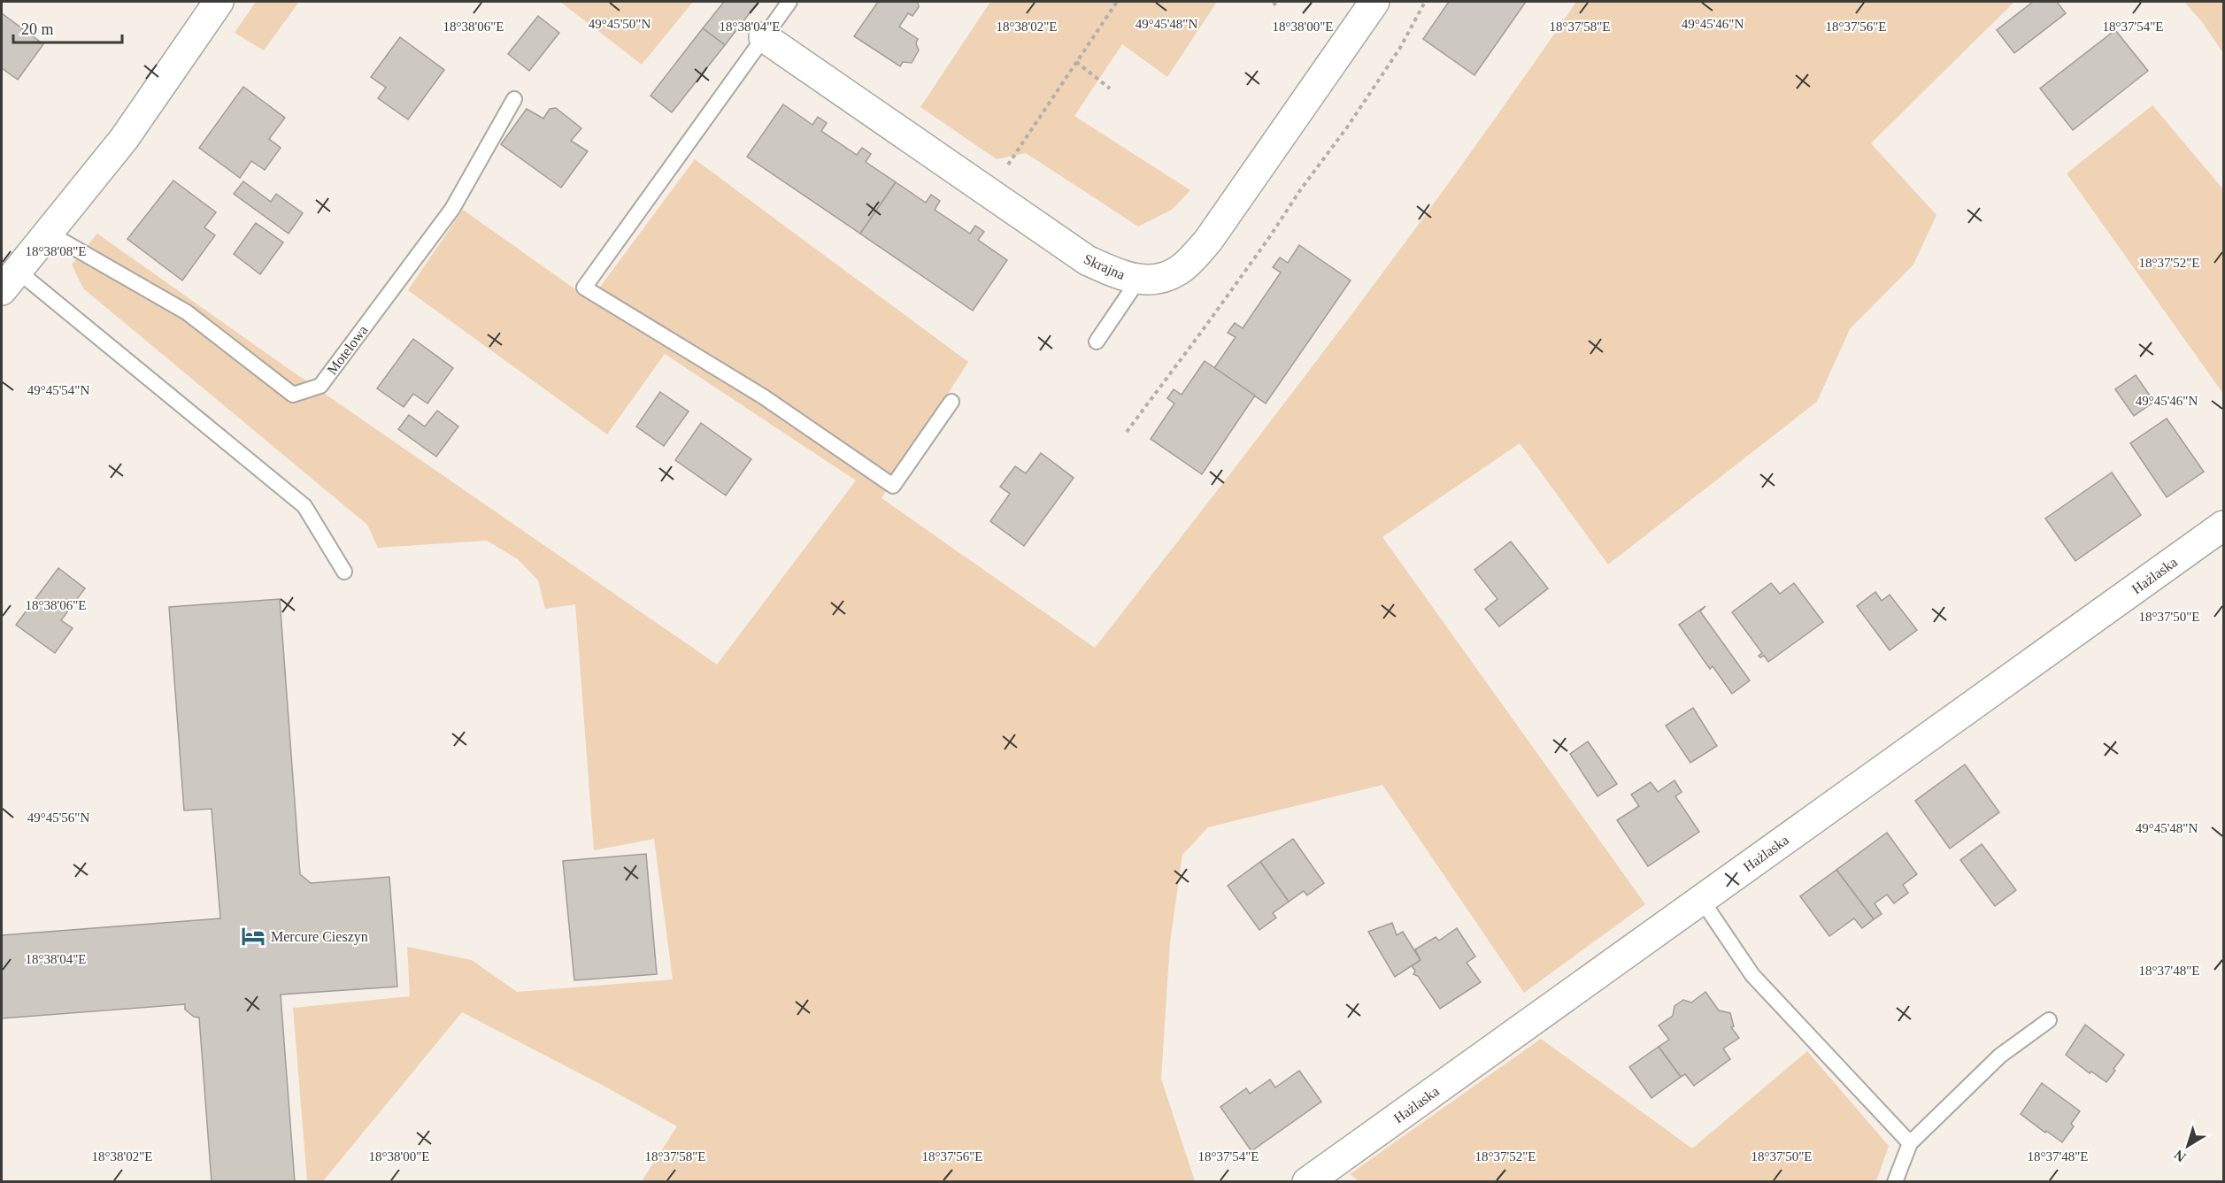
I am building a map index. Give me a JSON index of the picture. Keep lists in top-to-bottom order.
{
  "streets": {
    "street": ["Skrajna", "Hażlaska"],
    "lane": ["Motelowa"]
  },
  "places": {
    "hotel": ["Mercure Cieszyn"]
  },
  "scale_bar": "20 m",
  "north": "bottom left",
  "coordinates": [
    "49°45'50\"N",
    "49°45'46\"N",
    "49°45'48\"N",
    "18°38'04\"E",
    "18°37'56\"E",
    "18°38'06\"E",
    "18°38'02\"E",
    "18°38'00\"E",
    "18°37'58\"E",
    "18°37'54\"E",
    "18°38'08\"E",
    "18°37'52\"E",
    "49°45'54\"N",
    "18°37'50\"E",
    "49°45'56\"N",
    "18°37'48\"E"
  ]
}
